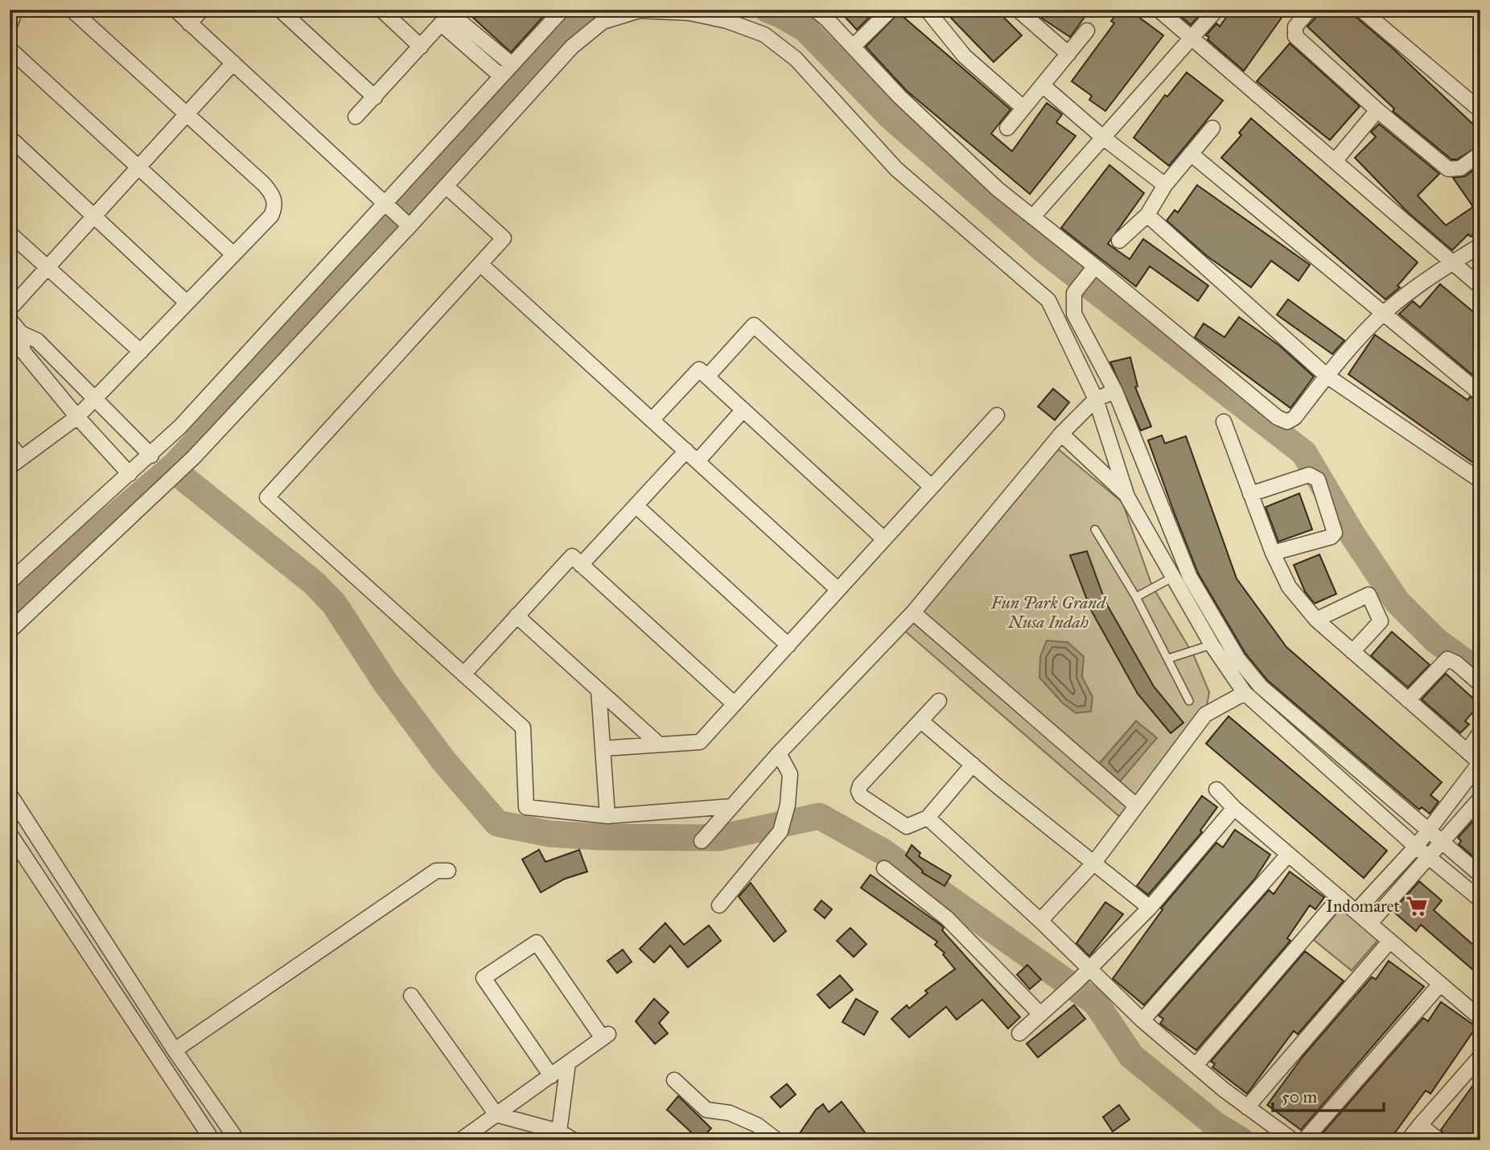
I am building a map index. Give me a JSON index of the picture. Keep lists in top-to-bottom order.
{
  "parks": ["Fun Park Grand Nusa Indah"],
  "places": {
    "supermarket": ["Indomaret"]
  },
  "scale_bar": "50 m"
}
